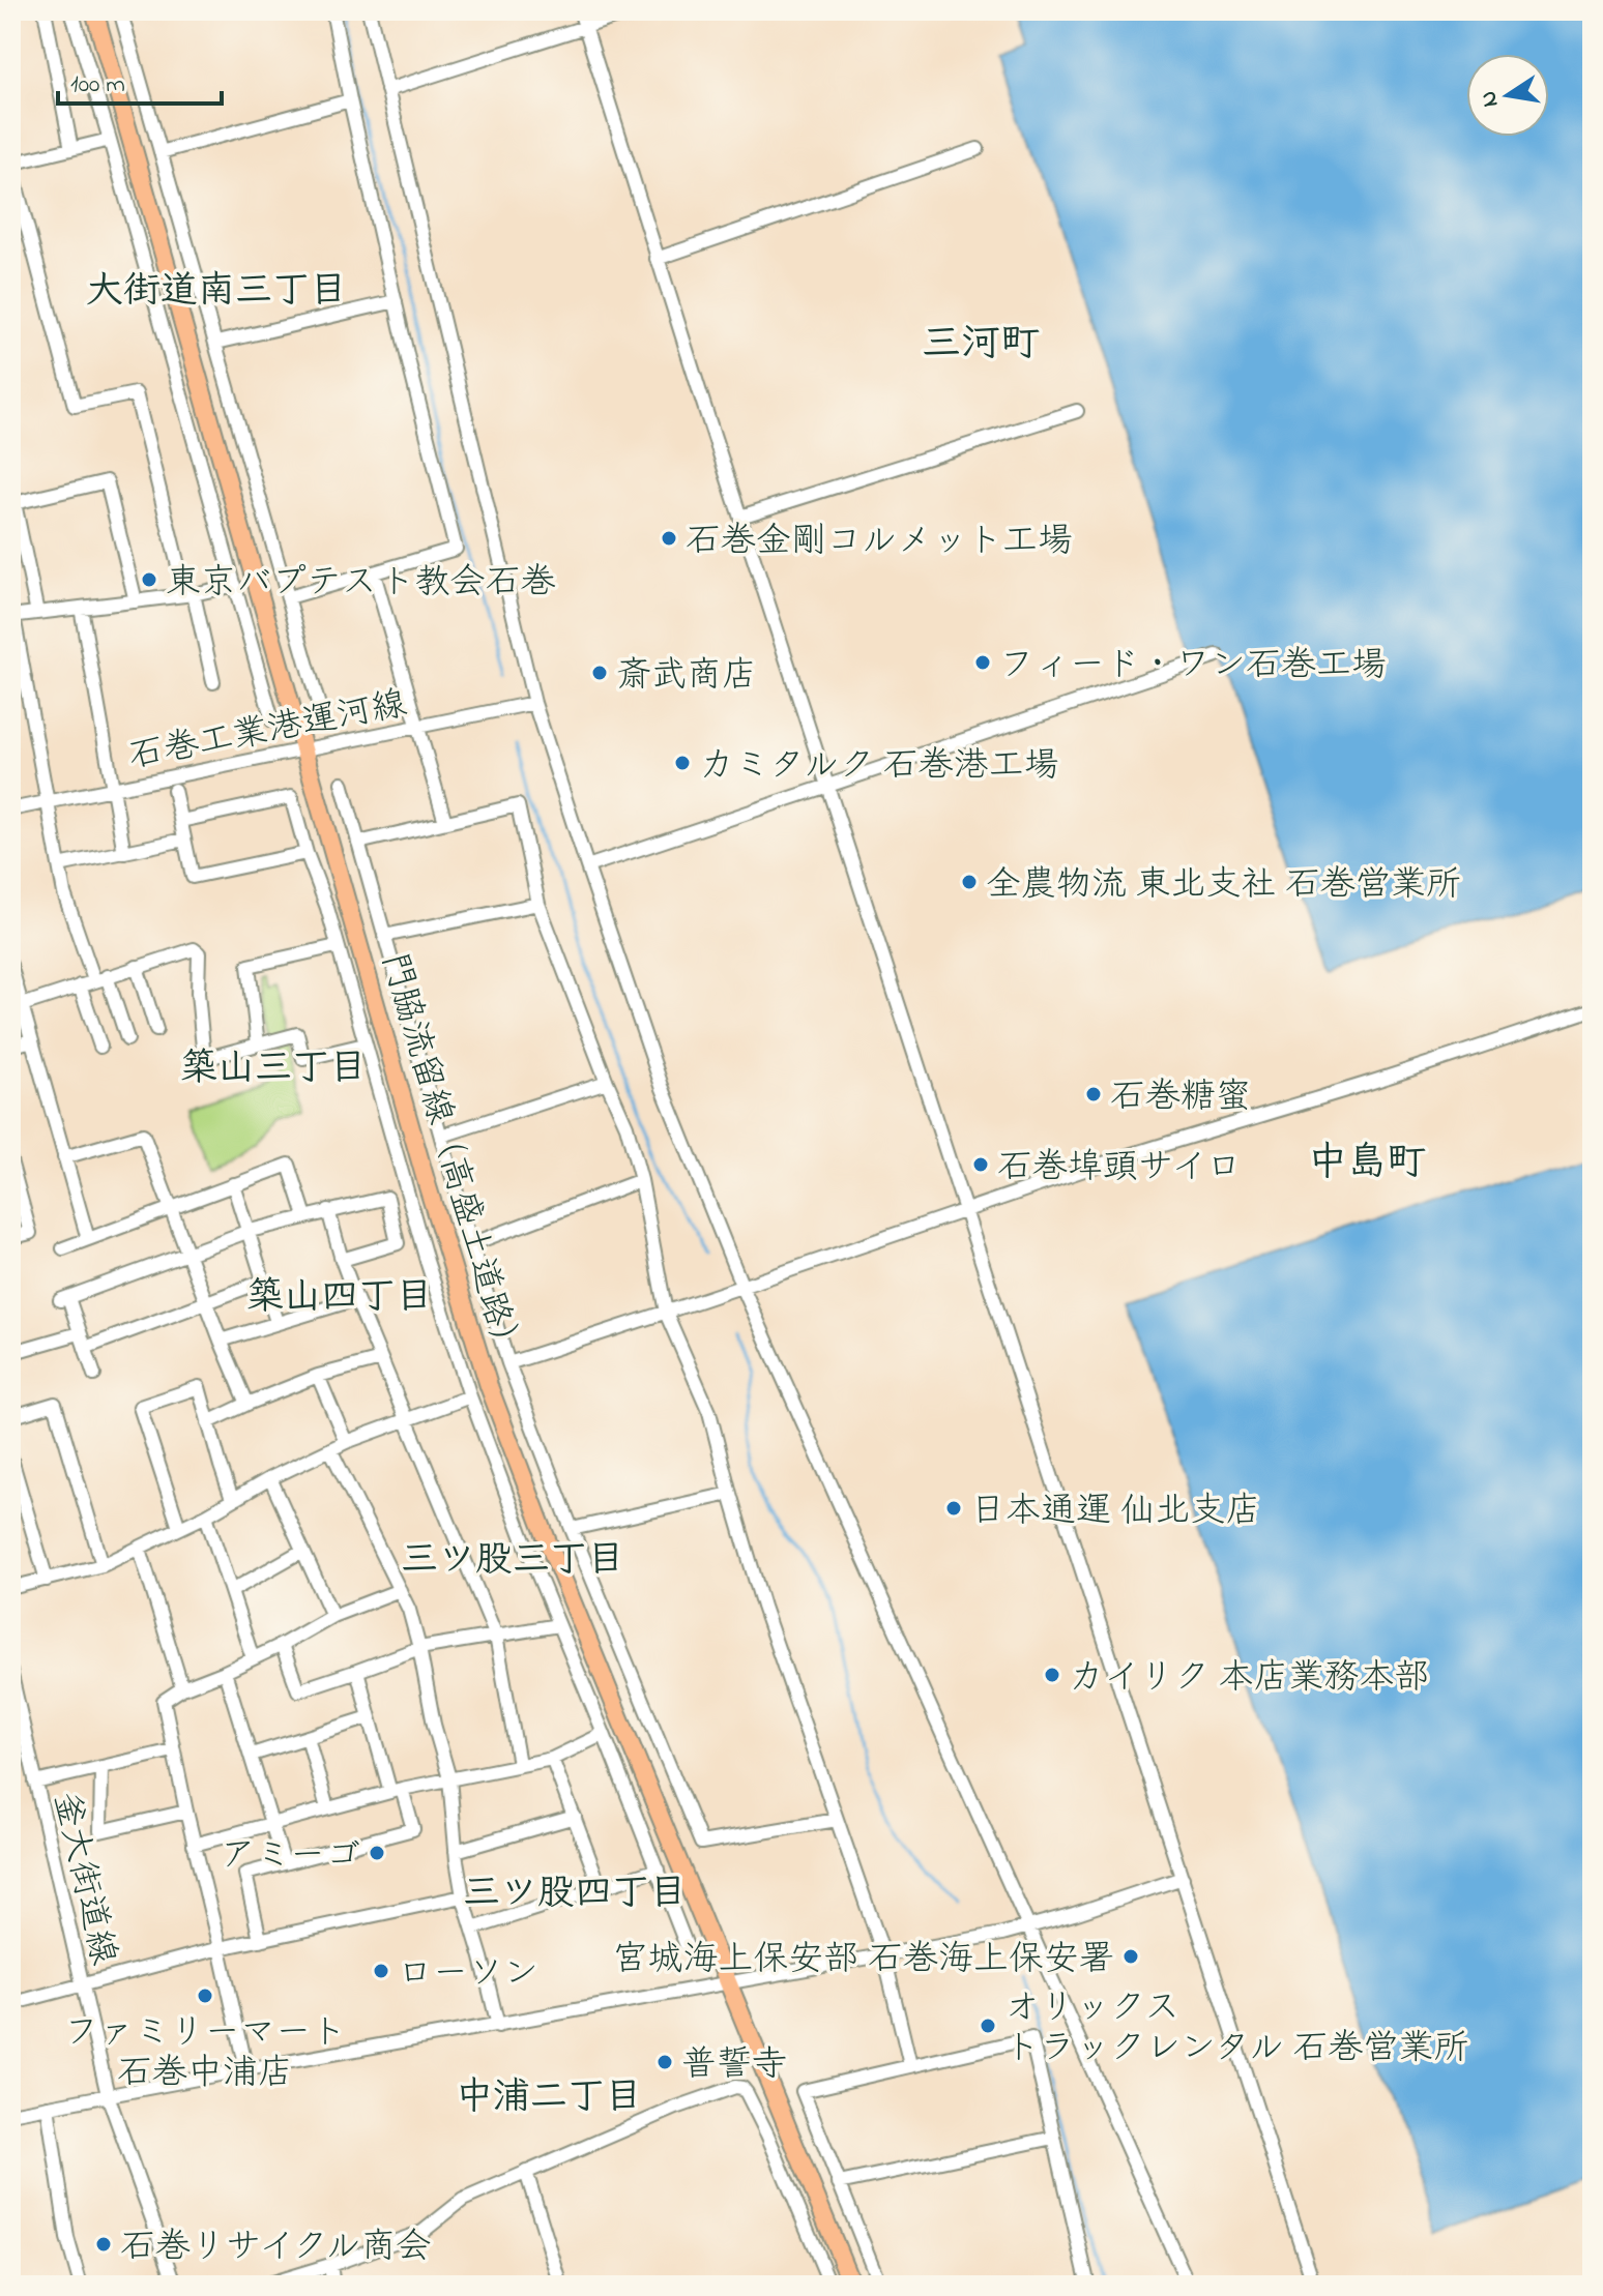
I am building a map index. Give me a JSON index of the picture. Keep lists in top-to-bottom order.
{
  "streets": {
    "main road": ["門脇流留線（高盛土道路）"],
    "street": ["石巻工業港運河線", "釜大街道線"]
  },
  "crossings": [
    ["石巻工業港運河線", "門脇流留線（高盛土道路）"]
  ],
  "districts": [
    "大街道南三丁目",
    "三河町",
    "築山三丁目",
    "中島町",
    "築山四丁目",
    "三ツ股三丁目",
    "三ツ股四丁目",
    "中浦二丁目"
  ],
  "places": [
    "石巻金剛コルメット工場",
    "東京バプテスト教会石巻",
    "フィード・ワン石巻工場",
    "斎武商店",
    "カミタルク 石巻港工場",
    "全農物流 東北支社 石巻営業所",
    "石巻糖蜜",
    "石巻埠頭サイロ",
    "日本通運 仙北支店",
    "カイリク 本店業務本部",
    "アミーゴ",
    "宮城海上保安部 石巻海上保安署",
    "ローソン",
    "ファミリーマート 石巻中浦店",
    "オリックス トラックレンタル 石巻営業所",
    "普誓寺",
    "石巻リサイクル商会"
  ],
  "scale_bar": "100 m",
  "north": "left"
}
